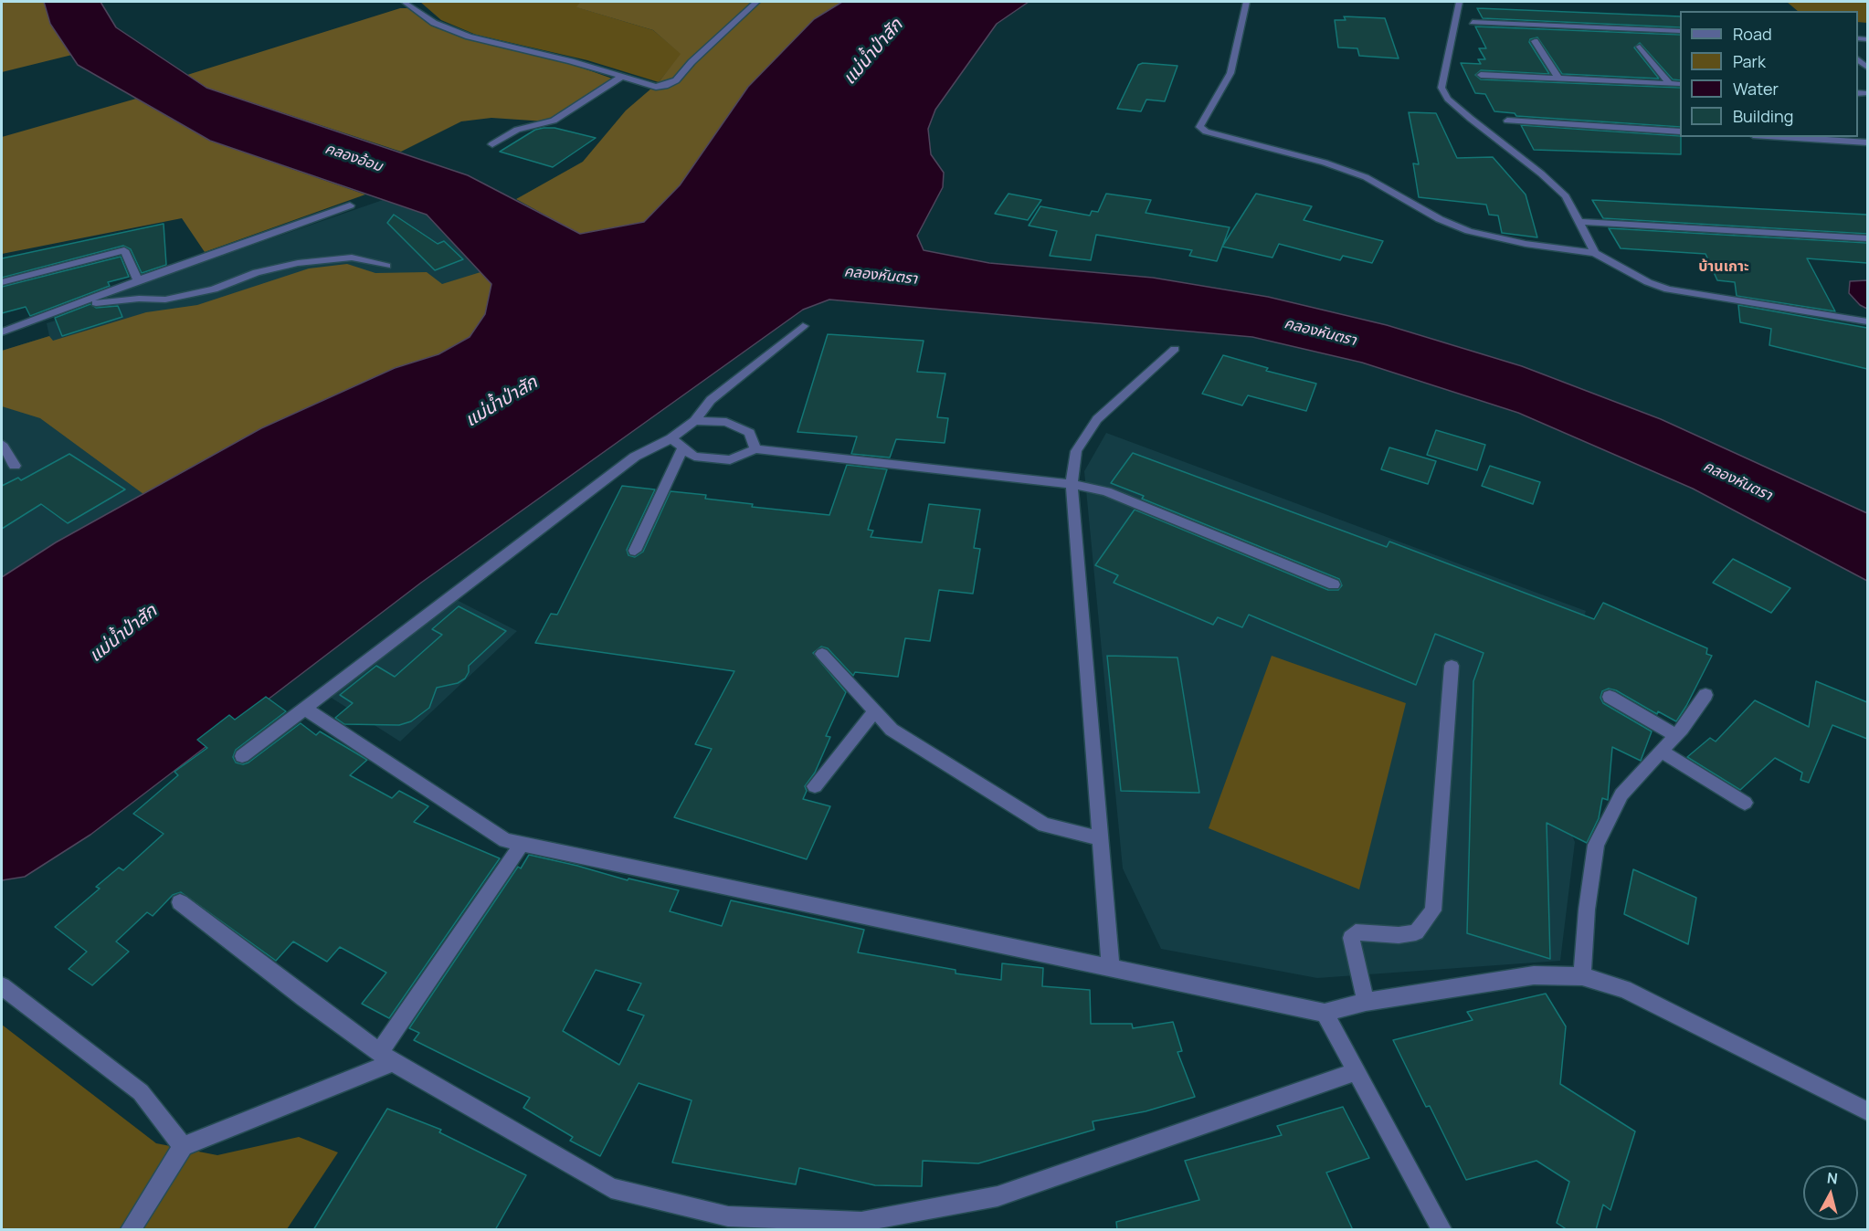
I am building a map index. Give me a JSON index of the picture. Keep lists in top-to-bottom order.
{
  "districts": ["บ้านเกาะ"],
  "water": ["แม่น้ำป่าสัก", "คลองอ้อม", "คลองหันตรา"],
  "legend": [
    "Road",
    "Park",
    "Water",
    "Building"
  ],
  "north": "top"
}
